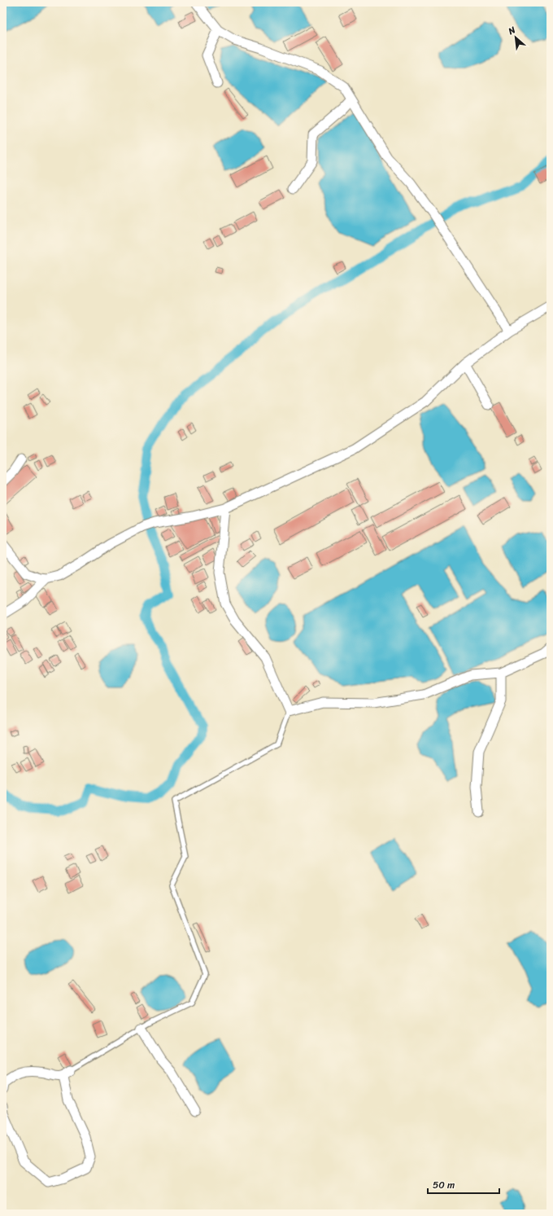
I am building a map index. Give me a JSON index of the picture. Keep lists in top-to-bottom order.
{
  "scale_bar": "50 m",
  "north": "top left"
}
